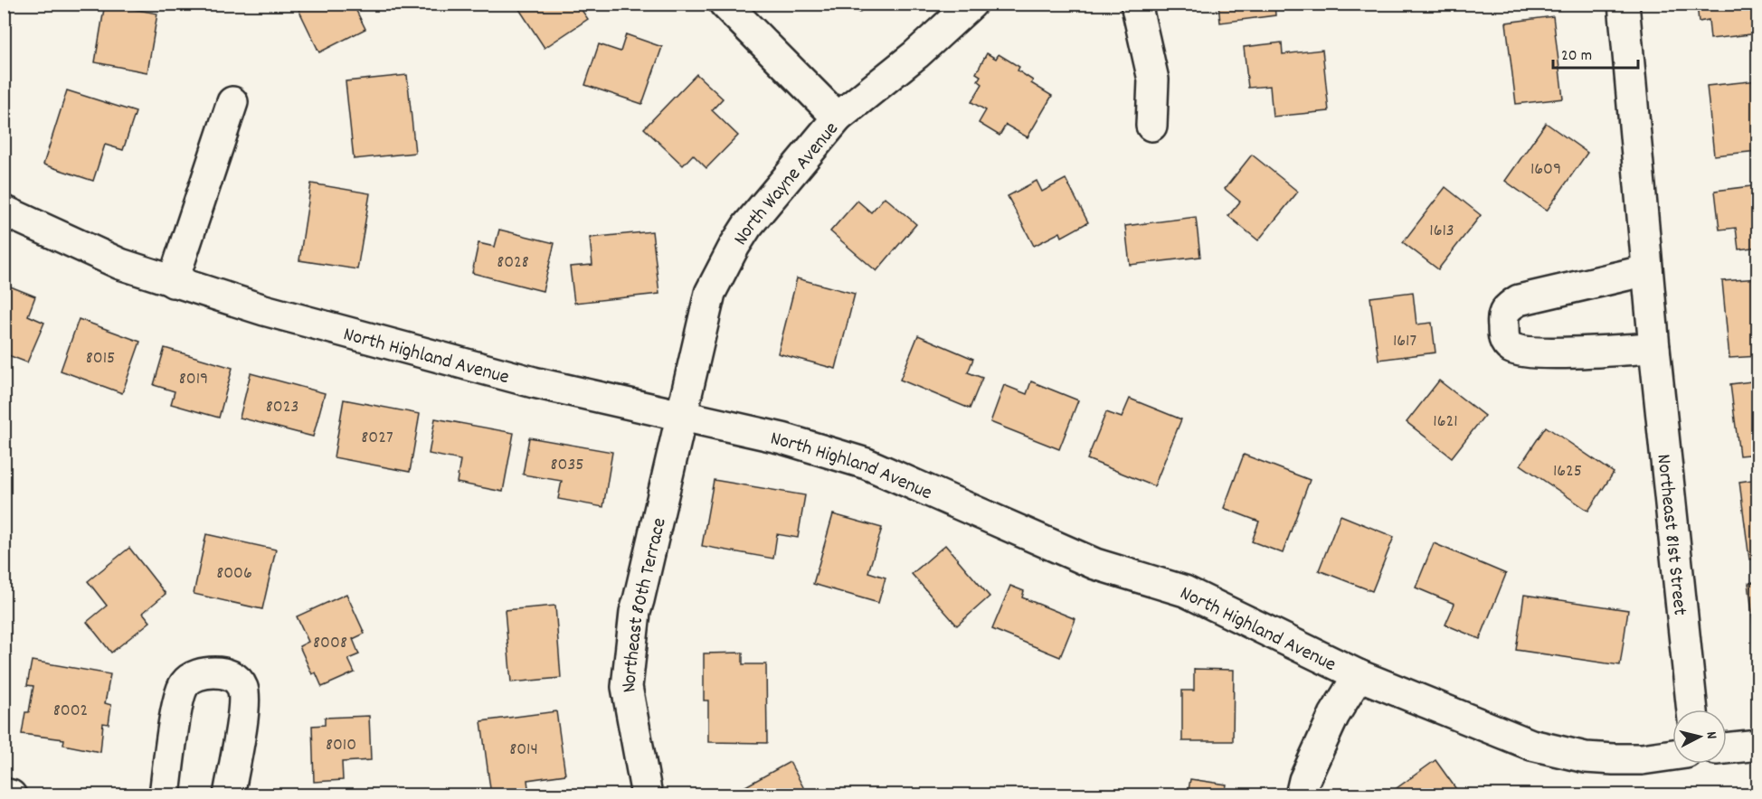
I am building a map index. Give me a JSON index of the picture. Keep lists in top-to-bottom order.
{
  "streets": {
    "street": [
      "North Wayne Avenue",
      "North Highland Avenue",
      "Northeast 81st Street",
      "Northeast 80th Terrace"
    ]
  },
  "crossings": [
    ["North Wayne Avenue", "North Highland Avenue"],
    ["North Wayne Avenue", "Northeast 80th Terrace"],
    ["North Highland Avenue", "Northeast 80th Terrace"]
  ],
  "house_numbers": [
    "1609",
    "1613",
    "8028",
    "1617",
    "8015",
    "8019",
    "8023",
    "1621",
    "8027",
    "8035",
    "1625",
    "8006",
    "8008",
    "8002",
    "8010",
    "8014"
  ],
  "scale_bar": "20 m",
  "north": "right"
}
